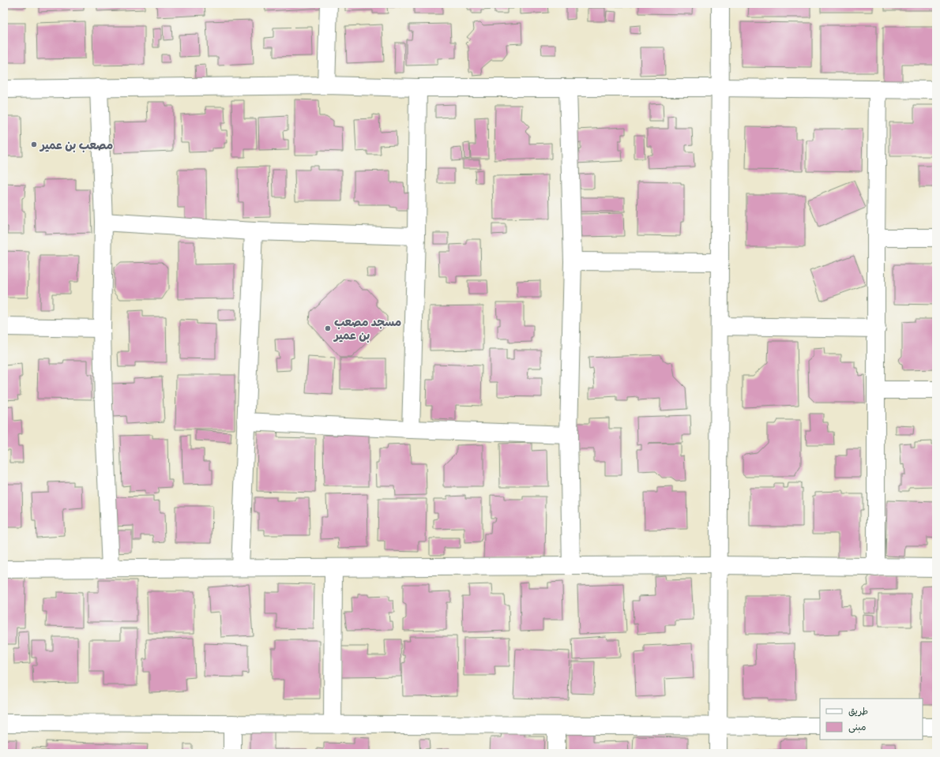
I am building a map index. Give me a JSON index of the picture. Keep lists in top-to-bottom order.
{
  "places": ["مصعب بن عمير", "مسجد مصعب بن عمير"],
  "legend": ["طريق", "مبنى"]
}
